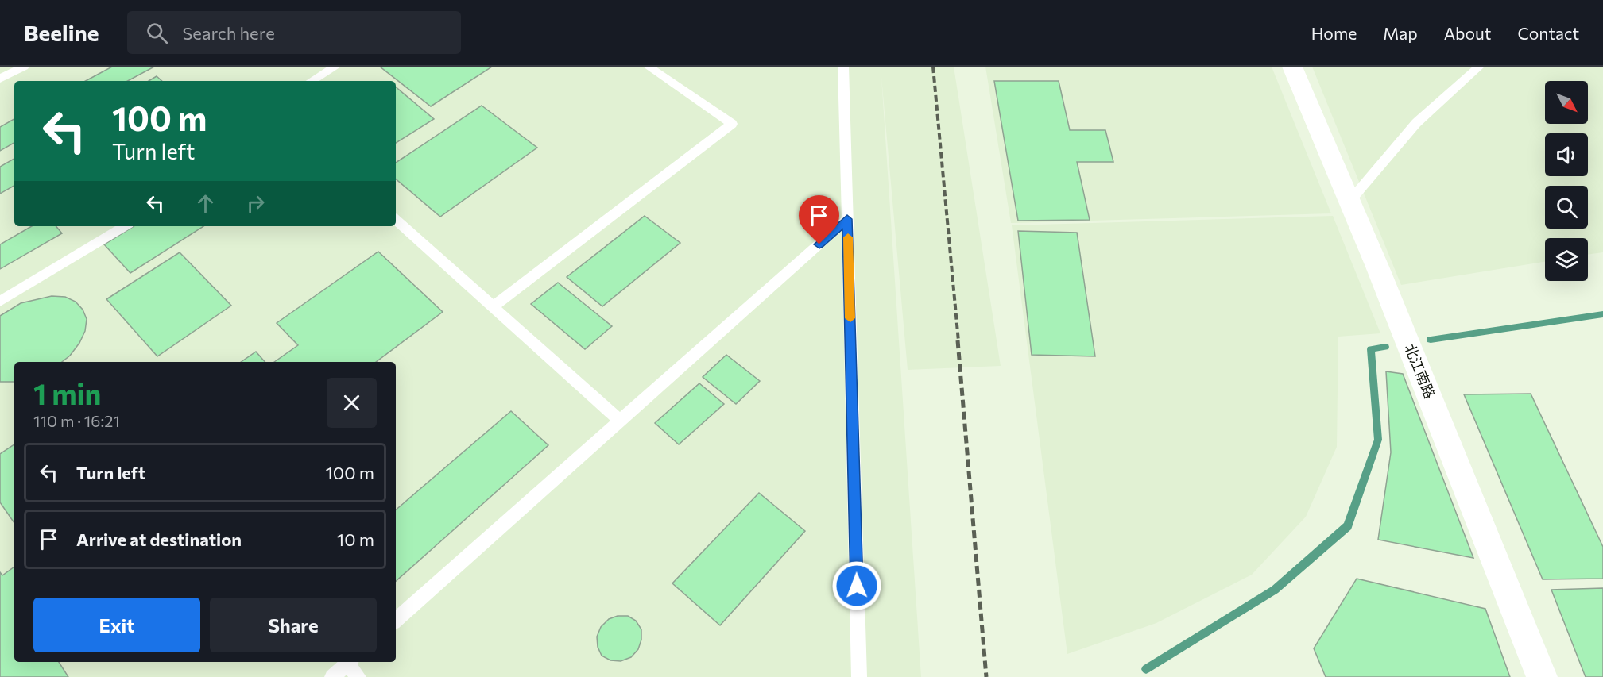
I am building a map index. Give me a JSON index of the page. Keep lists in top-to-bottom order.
{
  "streets": {
    "street": ["北江南路"]
  },
  "north": "bottom right",
  "page": {
    "header": "Beeline",
    "search": "Search here",
    "nav": [
      "Home",
      "Map",
      "About",
      "Contact"
    ],
    "turn": ["100 m", "Turn left"],
    "heading": ["1 min", "110 m · 16:21"],
    "list": [
      {
        "name": "Turn left",
        "value": "100 m"
      },
      {
        "name": "Arrive at destination",
        "value": "10 m"
      }
    ],
    "buttons": ["Exit", "Share"]
  }
}
